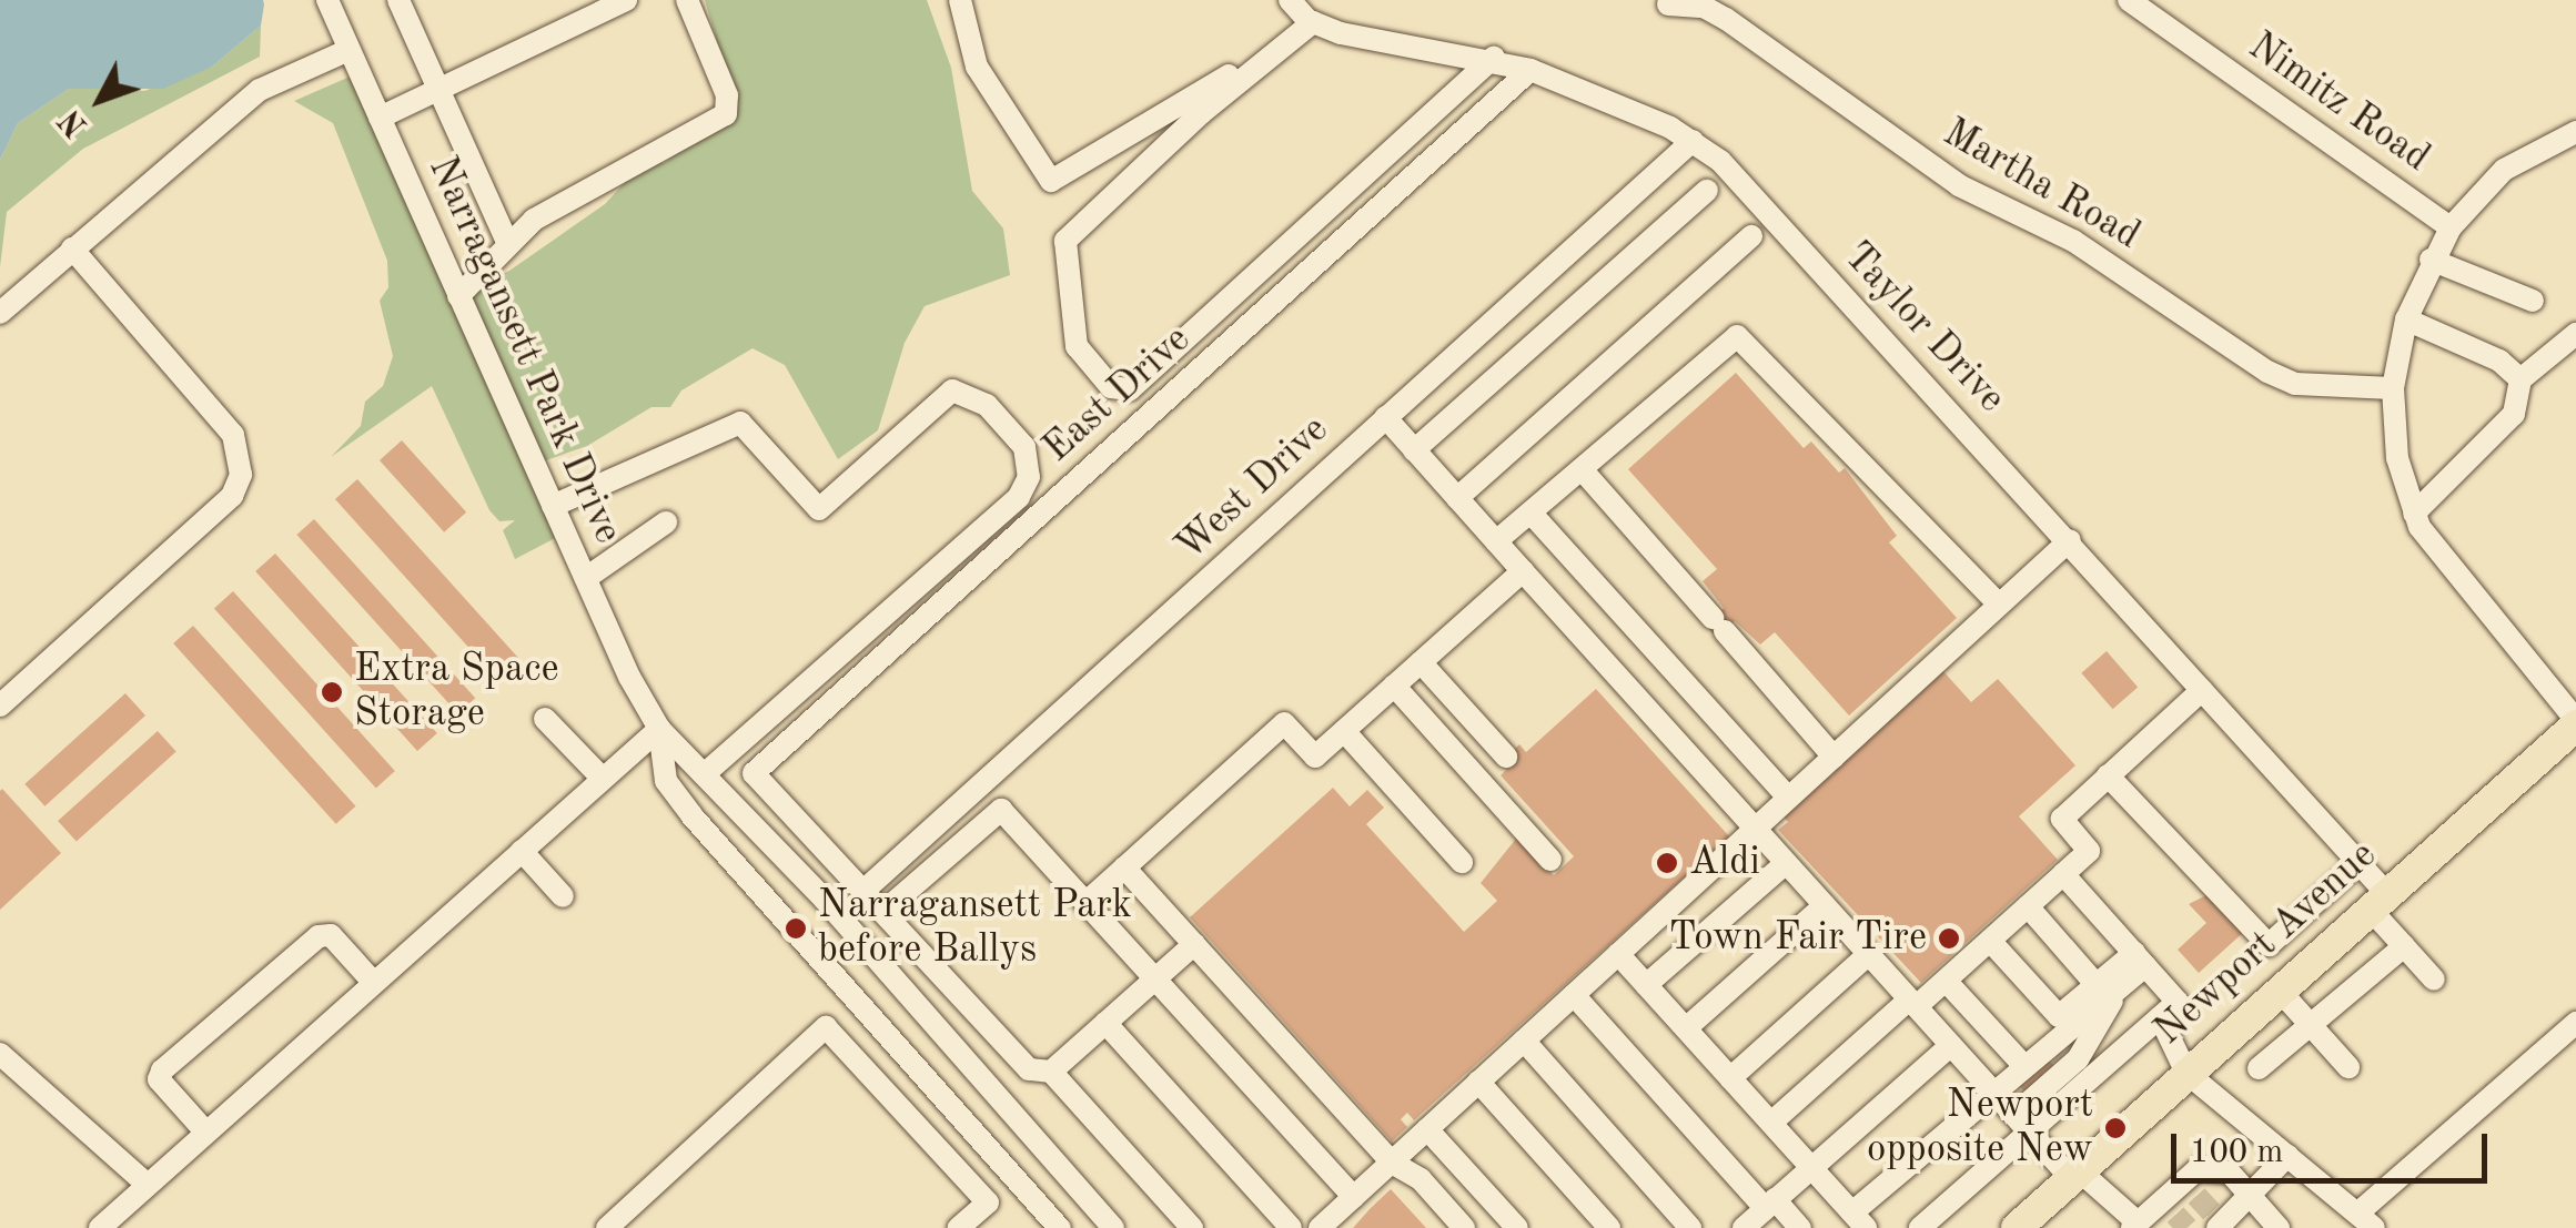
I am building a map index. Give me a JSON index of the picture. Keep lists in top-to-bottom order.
{
  "streets": {
    "main road": ["Newport Avenue"],
    "street": [
      "Nimitz Road",
      "Martha Road",
      "Taylor Drive",
      "Narragansett Park Drive",
      "East Drive",
      "West Drive"
    ]
  },
  "crossings": [
    ["Taylor Drive", "East Drive"],
    ["Taylor Drive", "West Drive"],
    ["Taylor Drive", "Newport Avenue"],
    ["East Drive", "West Drive"]
  ],
  "places": [
    "Extra Space Storage",
    "Aldi",
    "Narragansett Park before Ballys",
    "Town Fair Tire",
    "Newport opposite New"
  ],
  "scale_bar": "100 m",
  "north": "bottom left"
}
